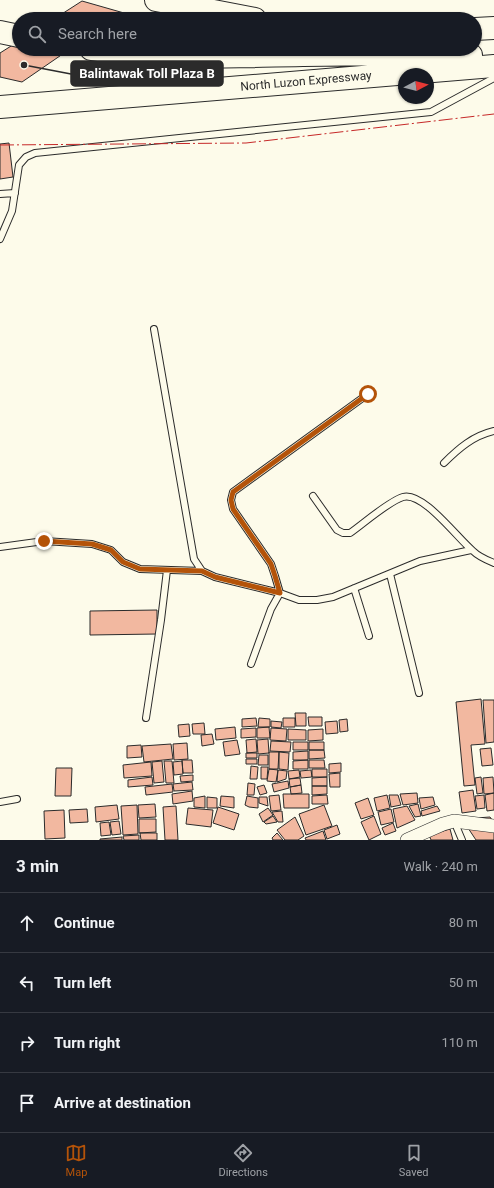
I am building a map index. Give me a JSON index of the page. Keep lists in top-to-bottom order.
{
  "streets": {
    "highway": ["North Luzon Expressway"]
  },
  "places": ["Balintawak Toll Plaza B"],
  "north": "right",
  "page": {
    "search": "Search here",
    "heading": ["3 min", "Walk · 240 m"],
    "list": [
      ["Continue", "80 m"],
      ["Turn left", "50 m"],
      ["Turn right", "110 m"],
      "Arrive at destination"
    ],
    "nav": ["Map", "Directions", "Saved"]
  }
}
